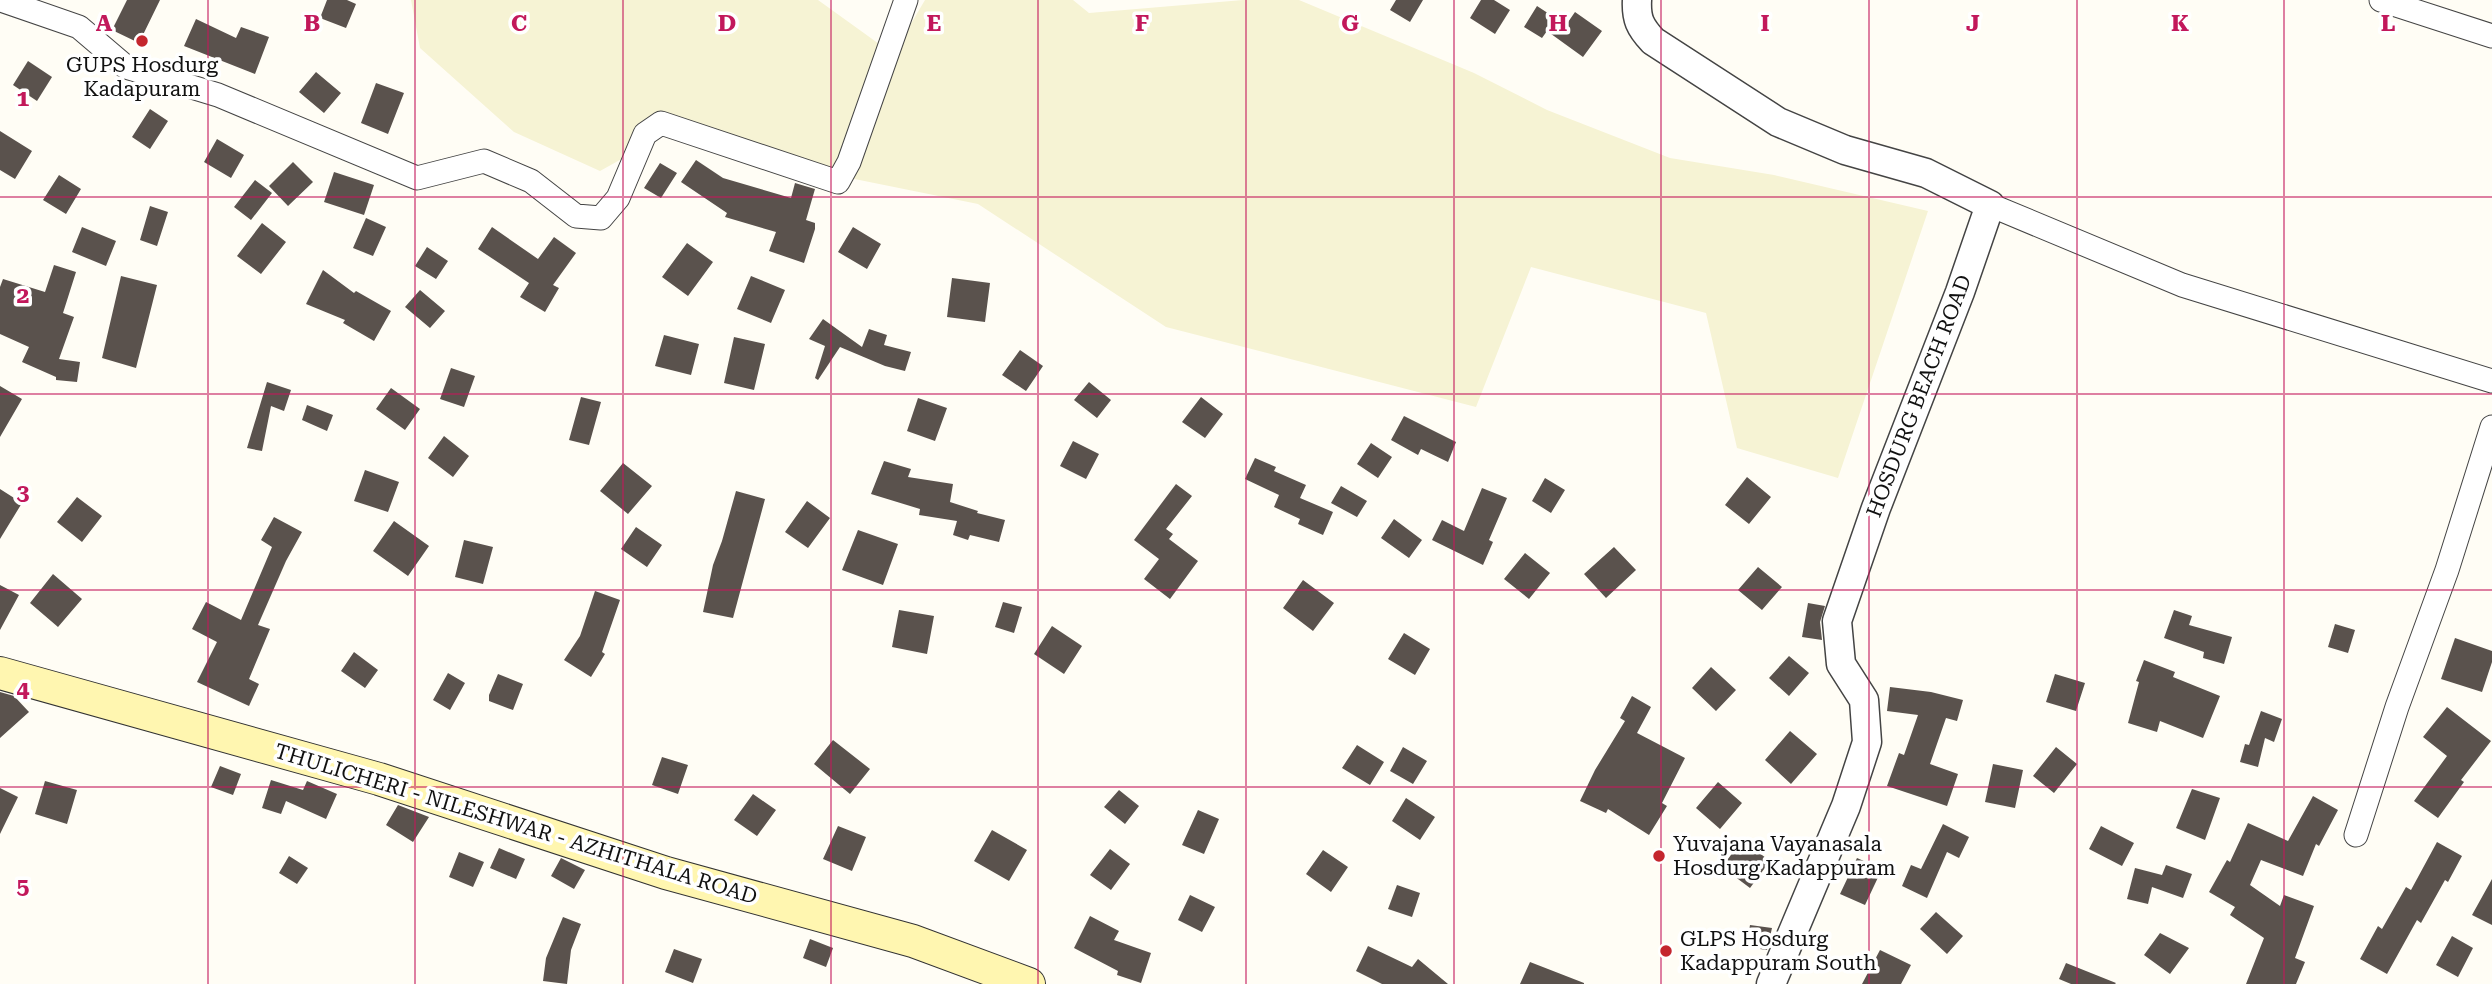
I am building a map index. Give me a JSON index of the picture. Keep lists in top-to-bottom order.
{
  "streets": {
    "main road": ["THULICHERI - NILESHWAR - AZHITHALA ROAD"],
    "street": ["HOSDURG BEACH ROAD"]
  },
  "places": ["GUPS Hosdurg Kadapuram", "Yuvajana Vayanasala Hosdurg Kadappuram", "GLPS Hosdurg Kadappuram South"],
  "grid": {
    "columns": [
      "A",
      "B",
      "C",
      "D",
      "E",
      "F",
      "G",
      "H",
      "I",
      "J",
      "K",
      "L"
    ],
    "rows": [
      "1",
      "2",
      "3",
      "4",
      "5"
    ]
  }
}
